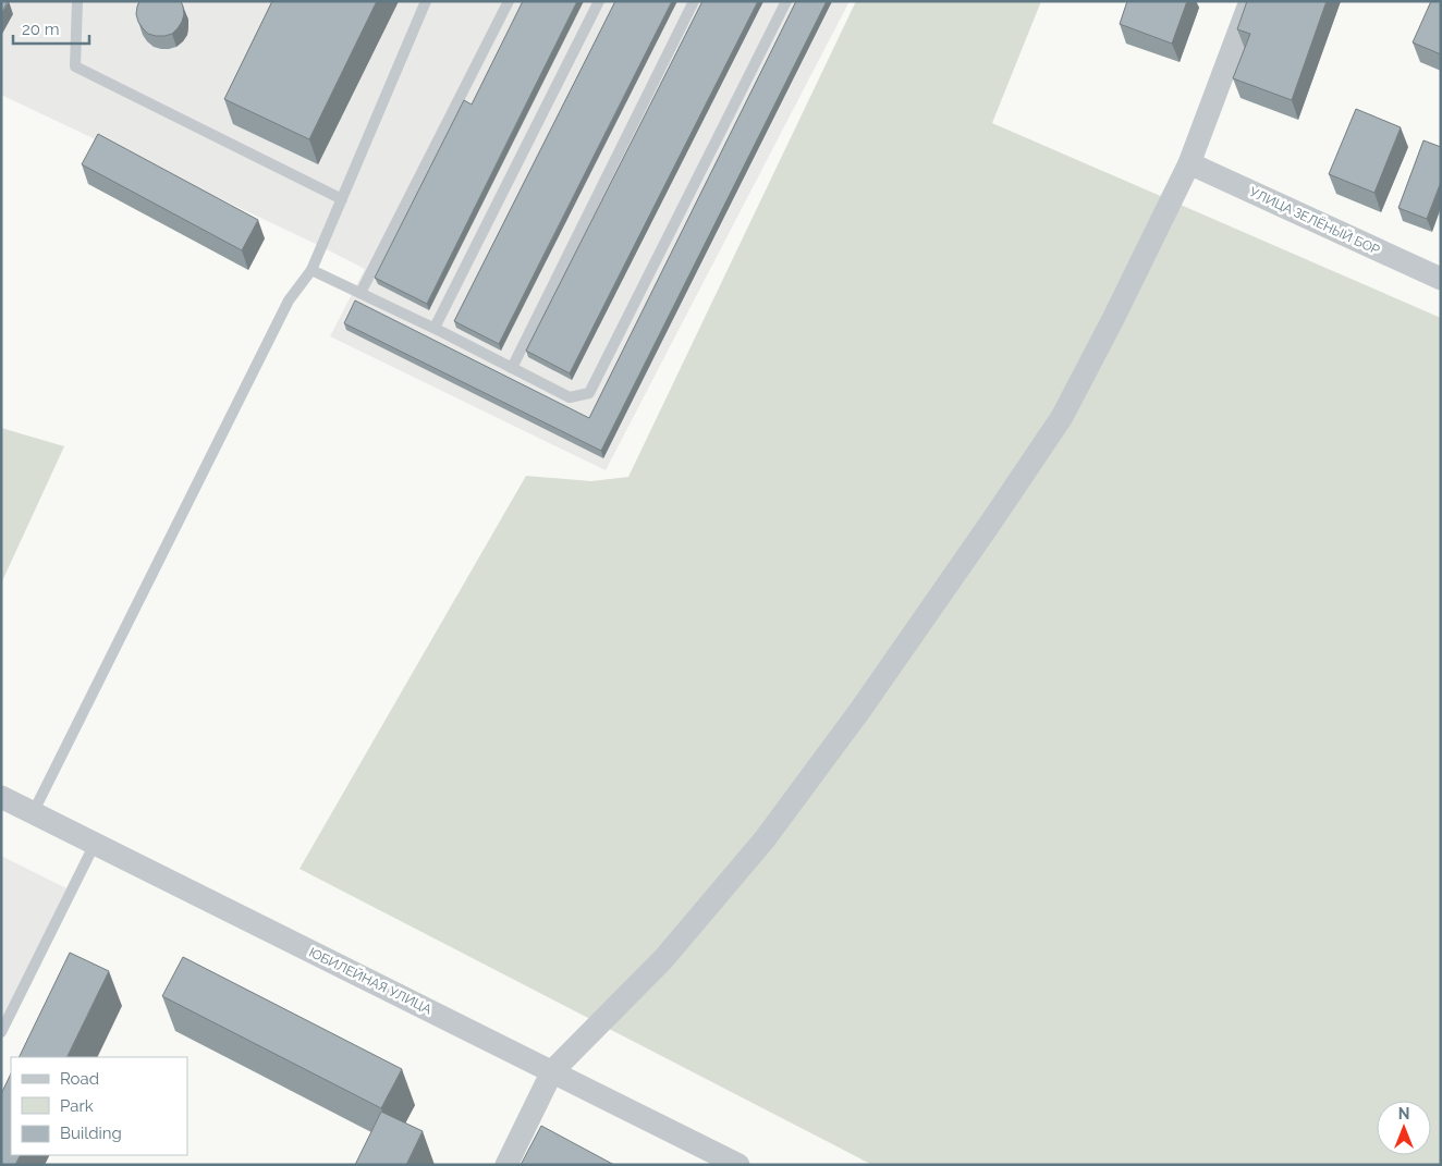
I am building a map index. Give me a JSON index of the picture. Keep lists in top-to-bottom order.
{
  "streets": {
    "street": ["УЛИЦА ЗЕЛЁНЫЙ БОР", "ЮБИЛЕЙНАЯ УЛИЦА"]
  },
  "legend": ["Road", "Park", "Building"],
  "scale_bar": "20 m",
  "north": "top"
}
